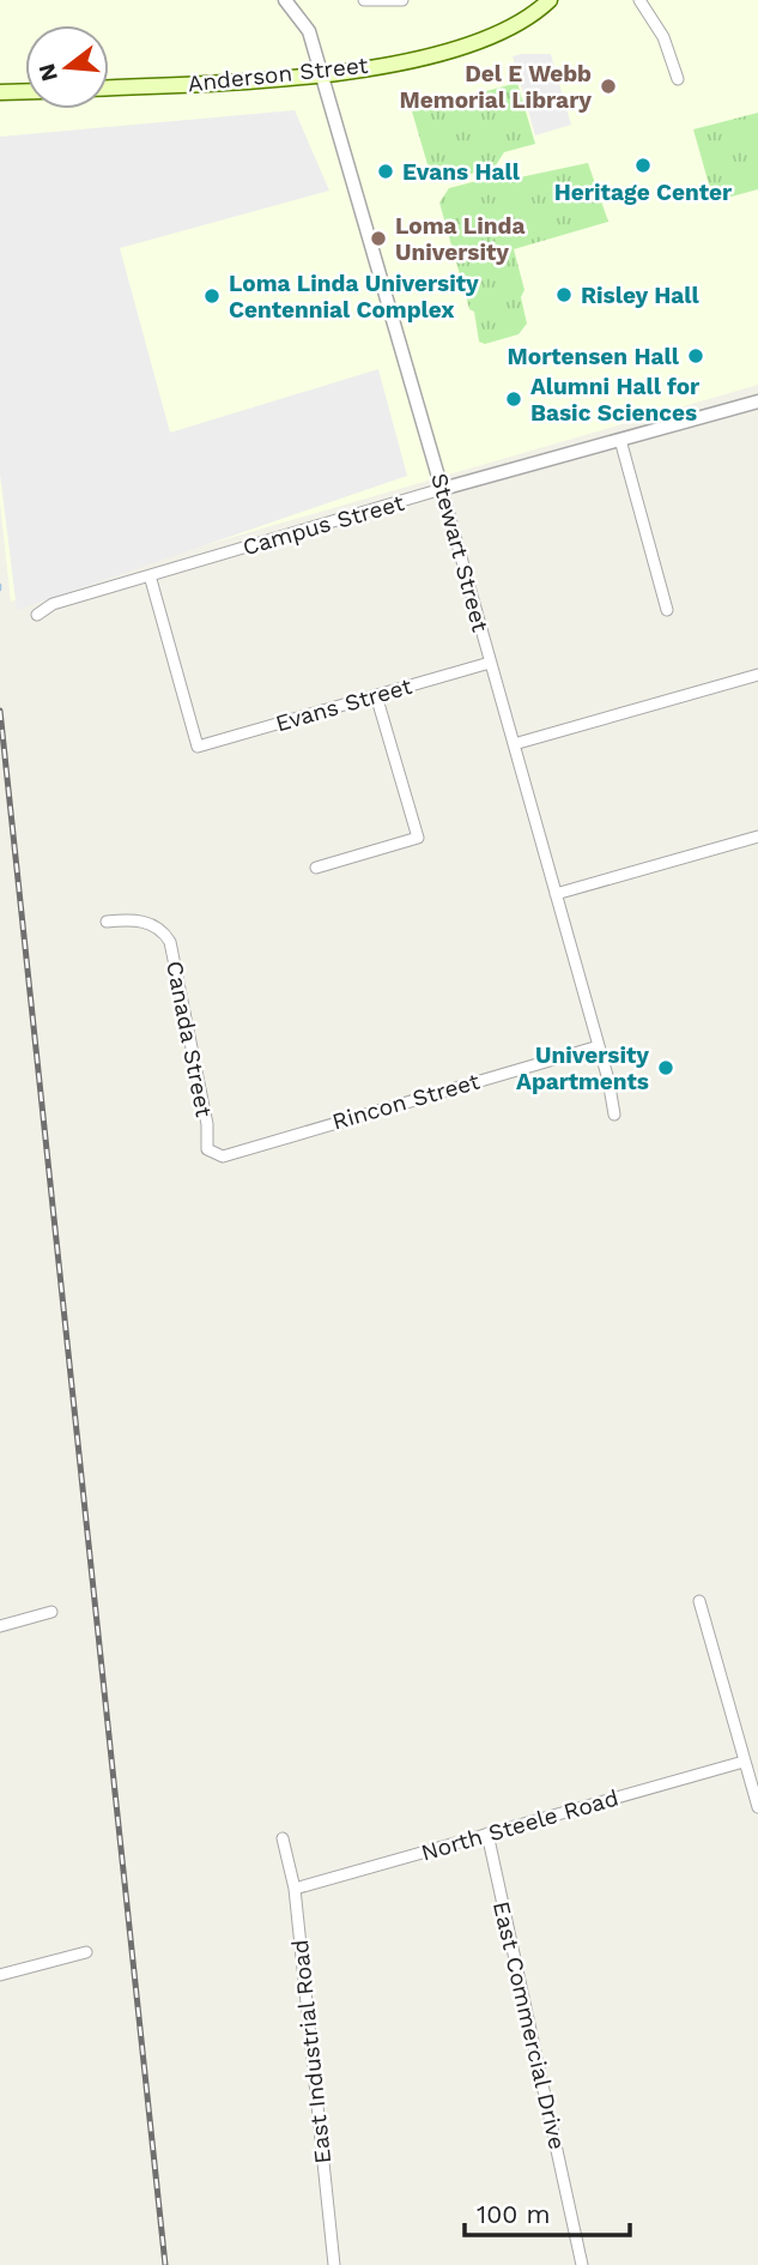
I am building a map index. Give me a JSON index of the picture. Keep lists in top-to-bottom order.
{
  "streets": {
    "main road": ["Anderson Street"],
    "street": [
      "Campus Street",
      "Stewart Street",
      "Evans Street",
      "Canada Street",
      "Rincon Street",
      "North Steele Road",
      "East Commercial Drive",
      "East Industrial Road"
    ]
  },
  "crossings": [
    ["Anderson Street", "Stewart Street"],
    ["Campus Street", "Stewart Street"],
    ["Campus Street", "Evans Street"],
    ["Stewart Street", "Evans Street"],
    ["Stewart Street", "Rincon Street"],
    ["Canada Street", "Rincon Street"],
    ["North Steele Road", "East Commercial Drive"],
    ["North Steele Road", "East Industrial Road"]
  ],
  "places": [
    "Del E Webb Memorial Library",
    "Heritage Center",
    "Evans Hall",
    "Loma Linda University",
    "Risley Hall",
    "Loma Linda University Centennial Complex",
    "Mortensen Hall",
    "Alumni Hall for Basic Sciences",
    "University Apartments"
  ],
  "scale_bar": "100 m",
  "north": "left"
}
